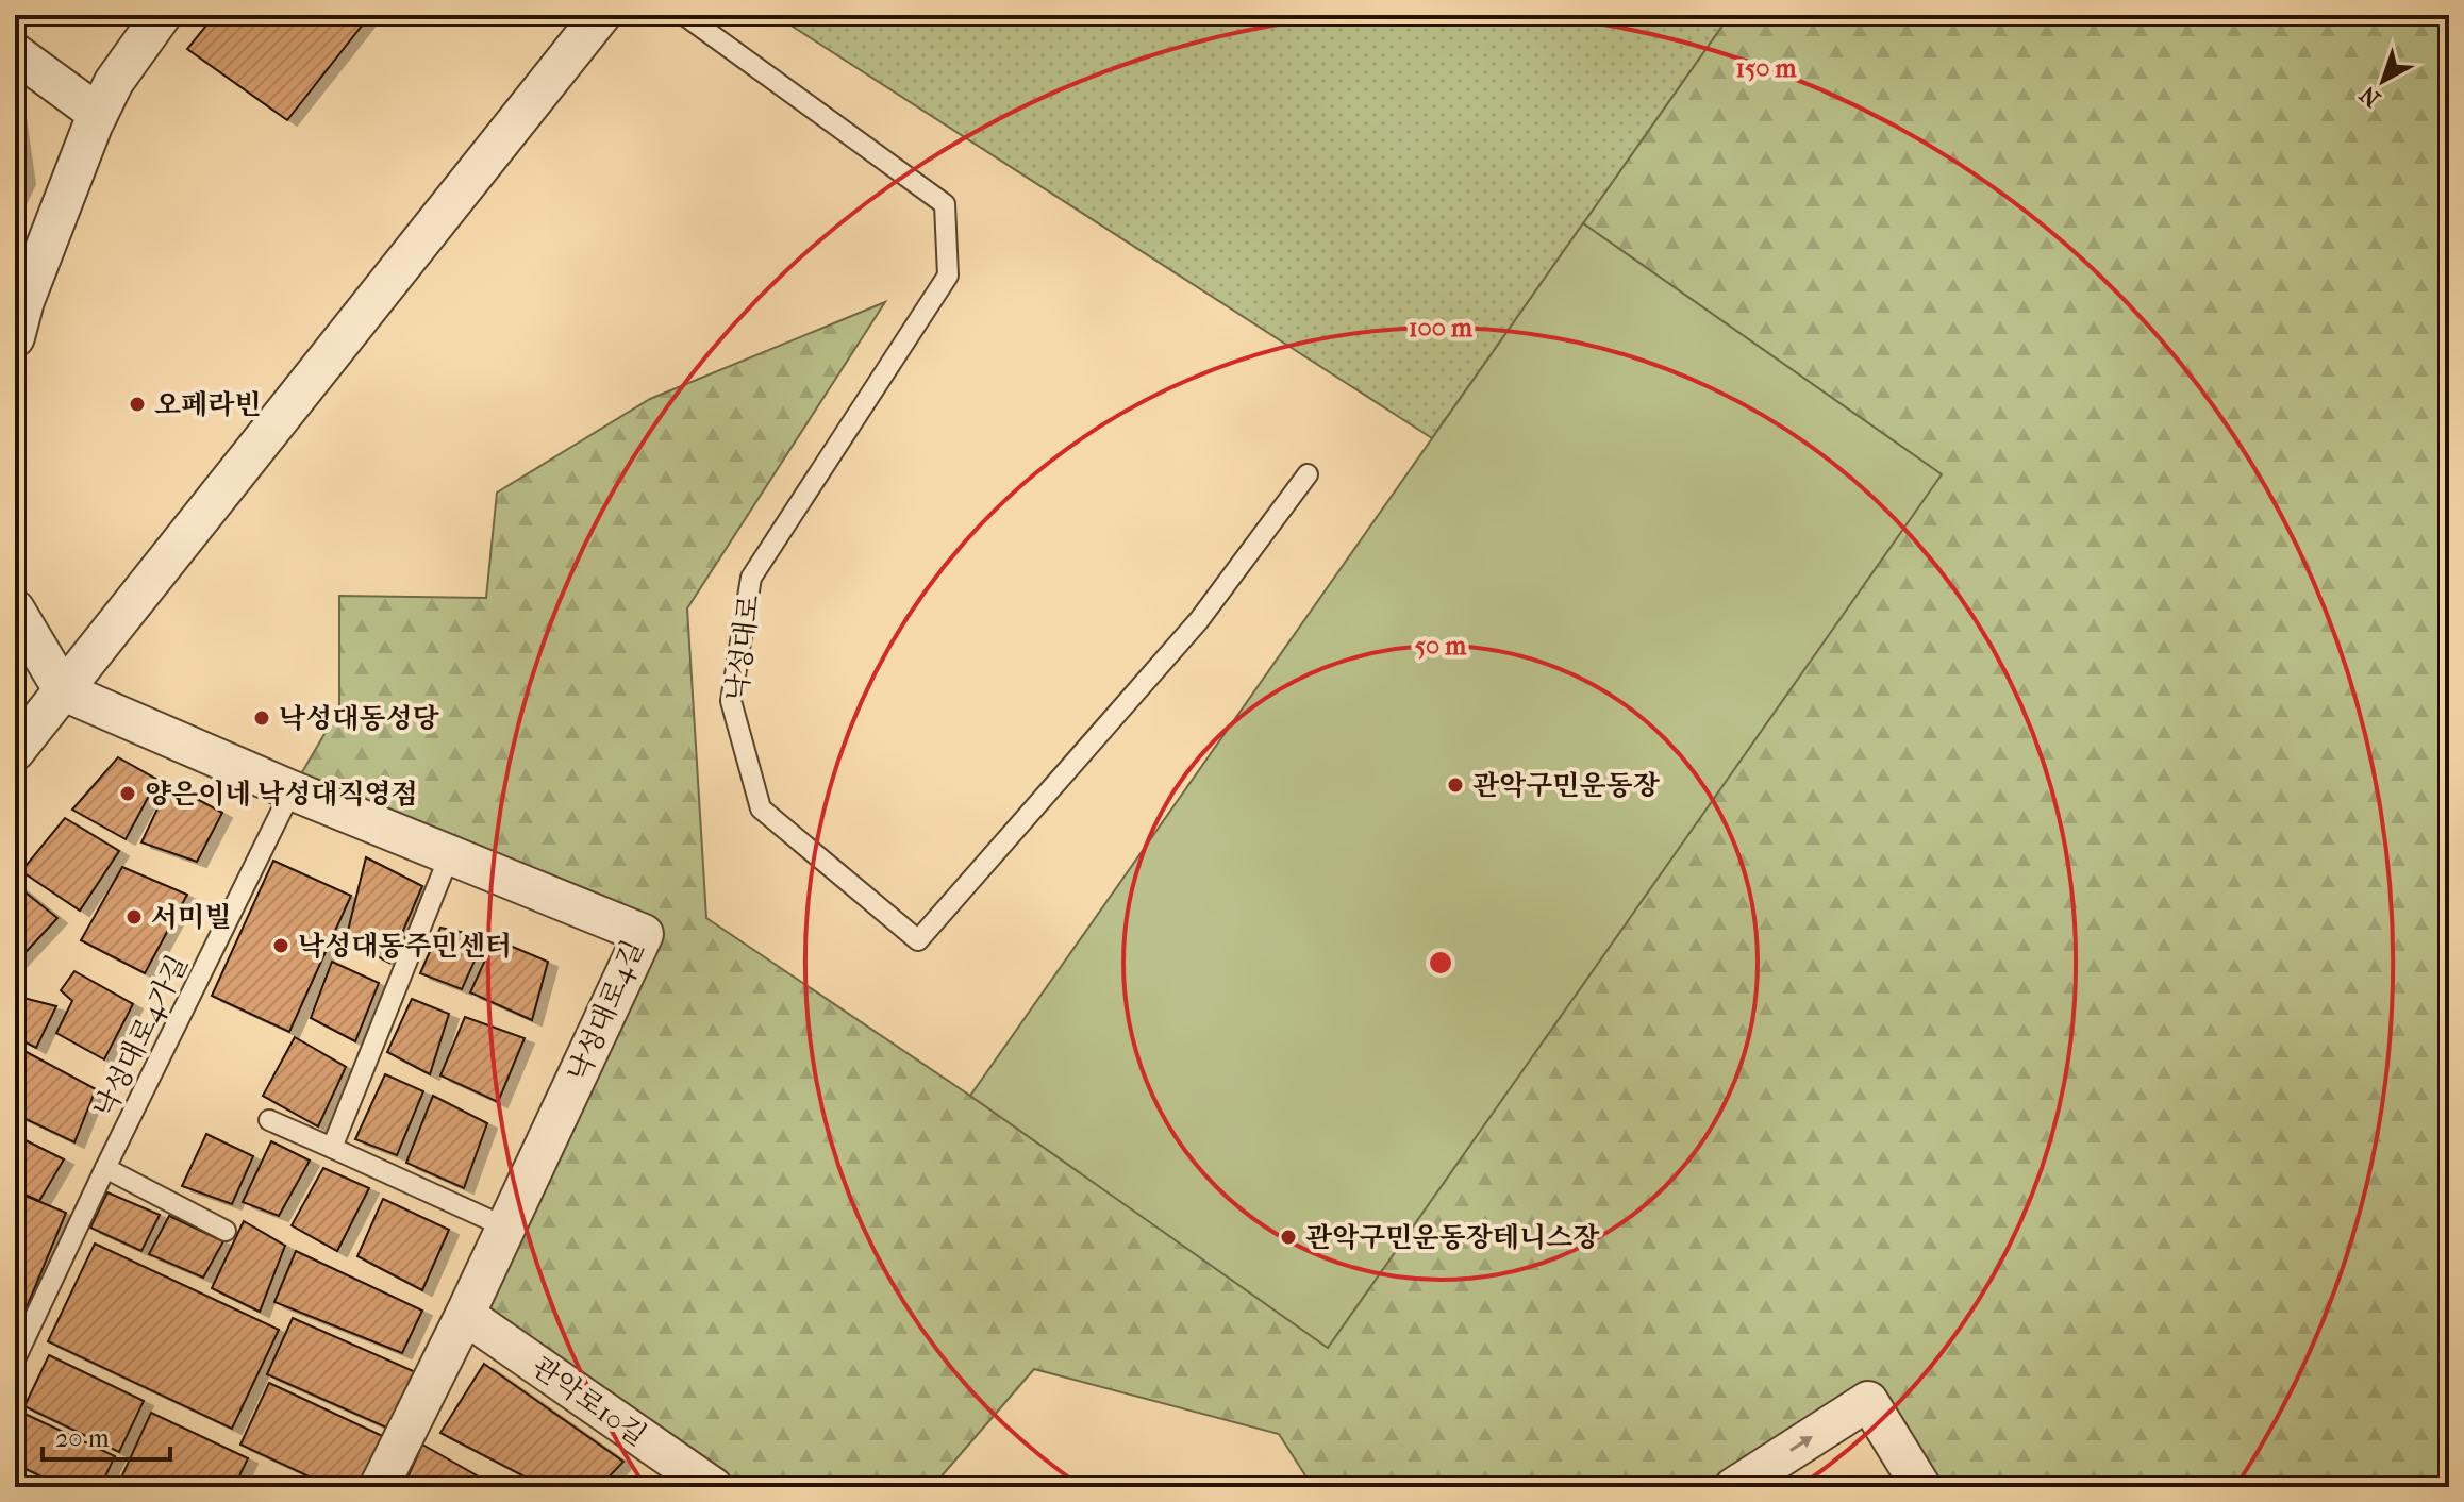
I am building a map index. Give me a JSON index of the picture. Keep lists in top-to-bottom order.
{
  "streets": {
    "street": ["낙성대로4길", "관악로10길"],
    "lane": ["낙성대로", "낙성대로4가길"]
  },
  "crossings": [
    ["낙성대로4길", "낙성대로4가길"],
    ["낙성대로4길", "관악로10길"]
  ],
  "places": [
    "오페라빈",
    "낙성대동성당",
    "관악구민운동장",
    "양은이네 낙성대직영점",
    "서미빌",
    "낙성대동주민센터",
    "관악구민운동장테니스장"
  ],
  "scale_bar": "20 m",
  "north": "bottom left",
  "rings": ["150 m", "100 m", "50 m"]
}
